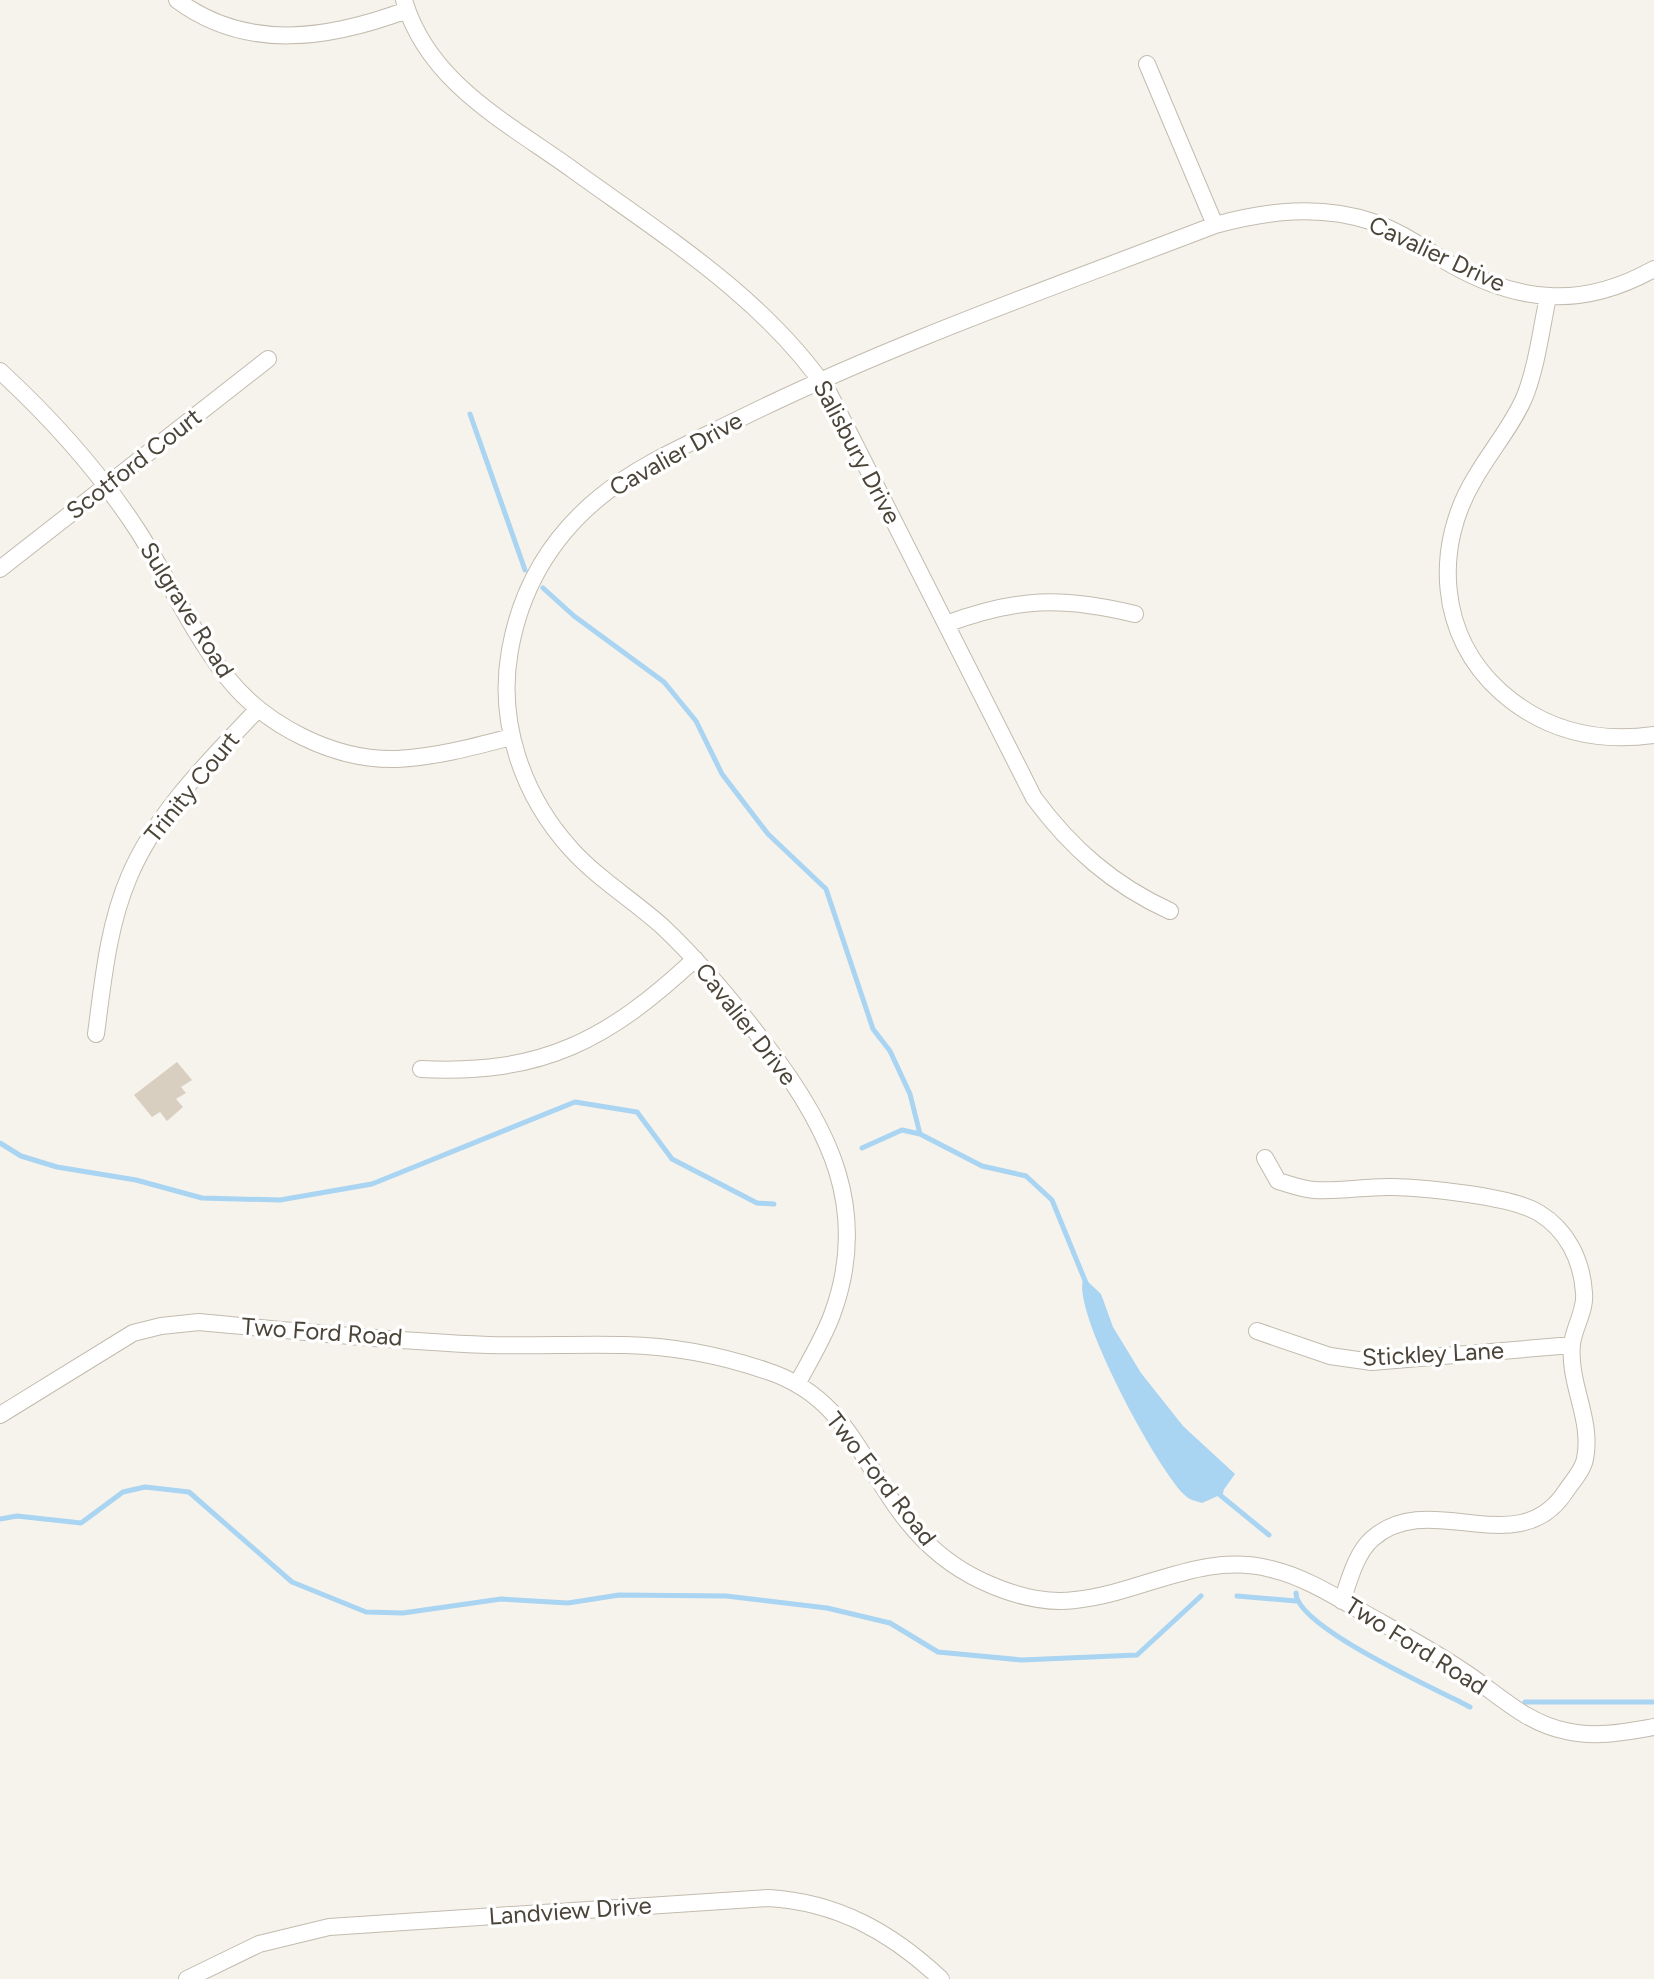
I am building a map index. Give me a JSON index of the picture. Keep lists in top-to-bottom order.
{
  "streets": {
    "street": [
      "Cavalier Drive",
      "Salisbury Drive",
      "Scotford Court",
      "Sulgrave Road",
      "Trinity Court",
      "Two Ford Road",
      "Stickley Lane",
      "Landview Drive"
    ]
  },
  "crossings": [
    ["Cavalier Drive", "Salisbury Drive"],
    ["Cavalier Drive", "Sulgrave Road"],
    ["Cavalier Drive", "Two Ford Road"],
    ["Scotford Court", "Sulgrave Road"],
    ["Sulgrave Road", "Trinity Court"]
  ]
}
